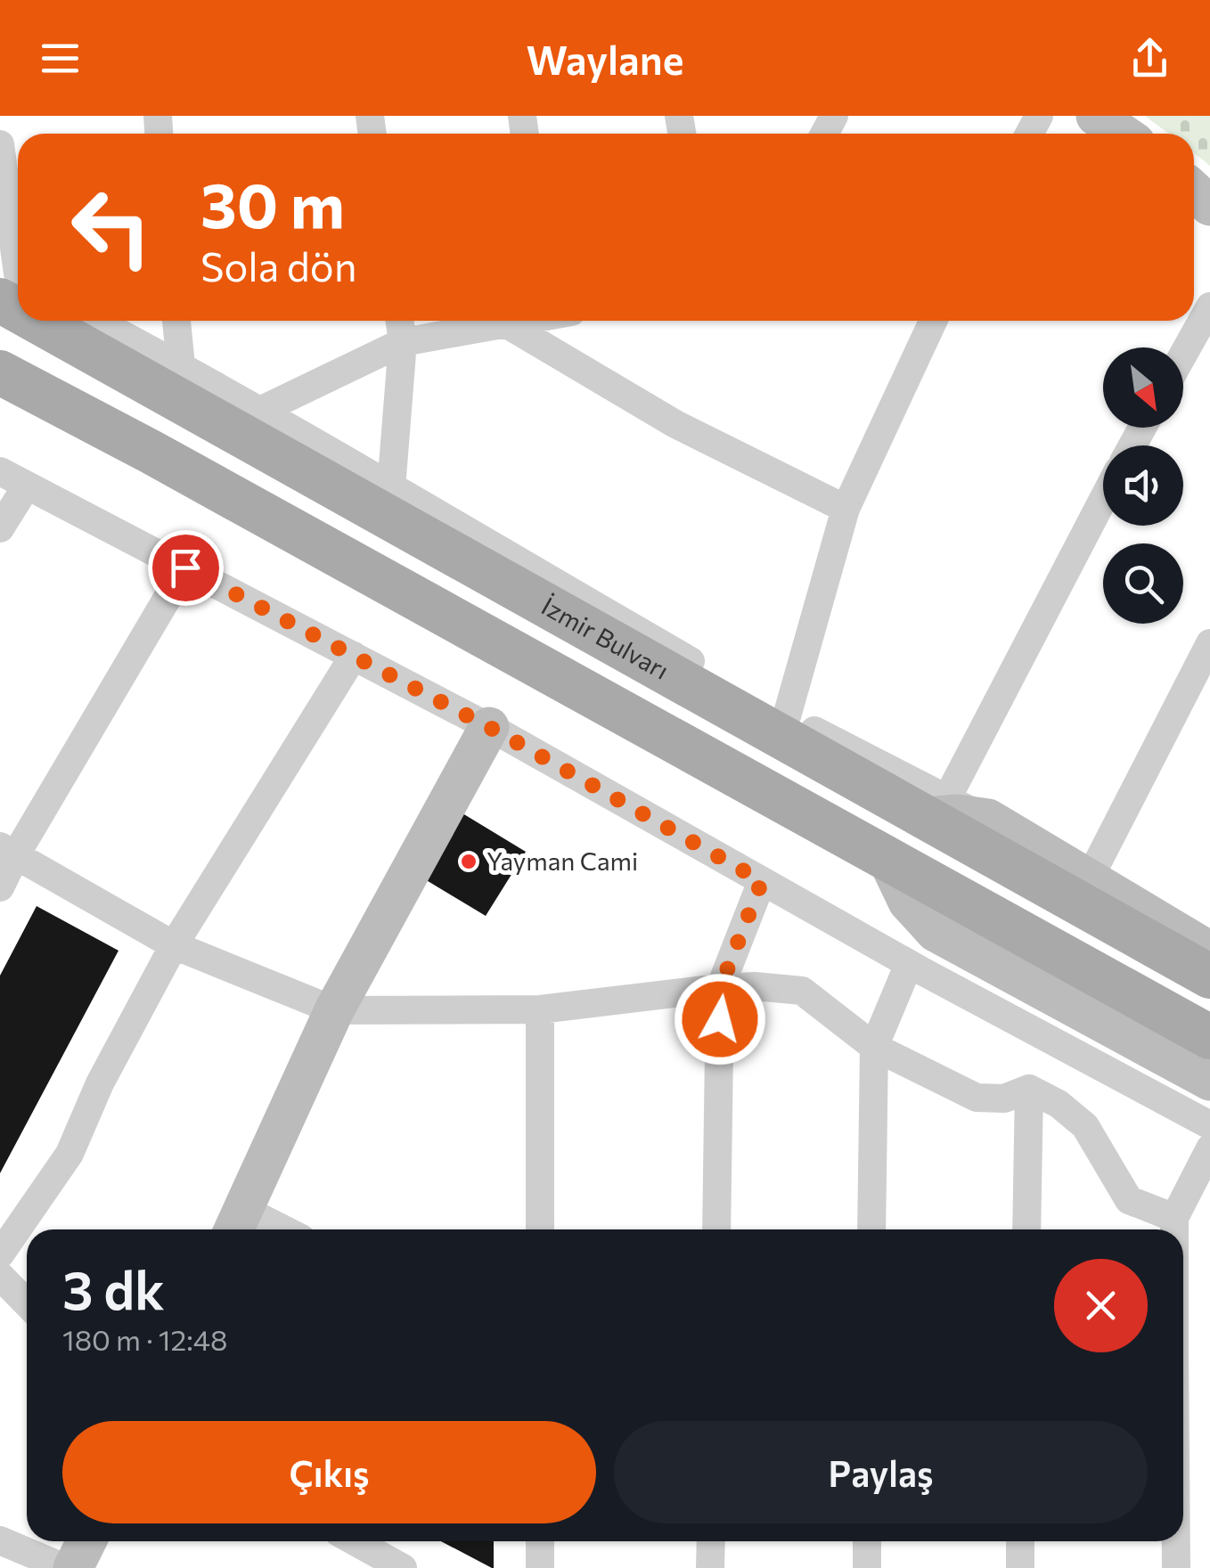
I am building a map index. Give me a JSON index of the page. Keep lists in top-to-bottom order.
{
  "streets": {
    "main road": ["İzmir Bulvarı"]
  },
  "places": ["Yayman Cami"],
  "north": "bottom right",
  "page": {
    "header": "Waylane",
    "turn": ["30 m", "Sola dön"],
    "heading": ["3 dk", "180 m · 12:48"],
    "buttons": ["Çıkış", "Paylaş"]
  }
}
